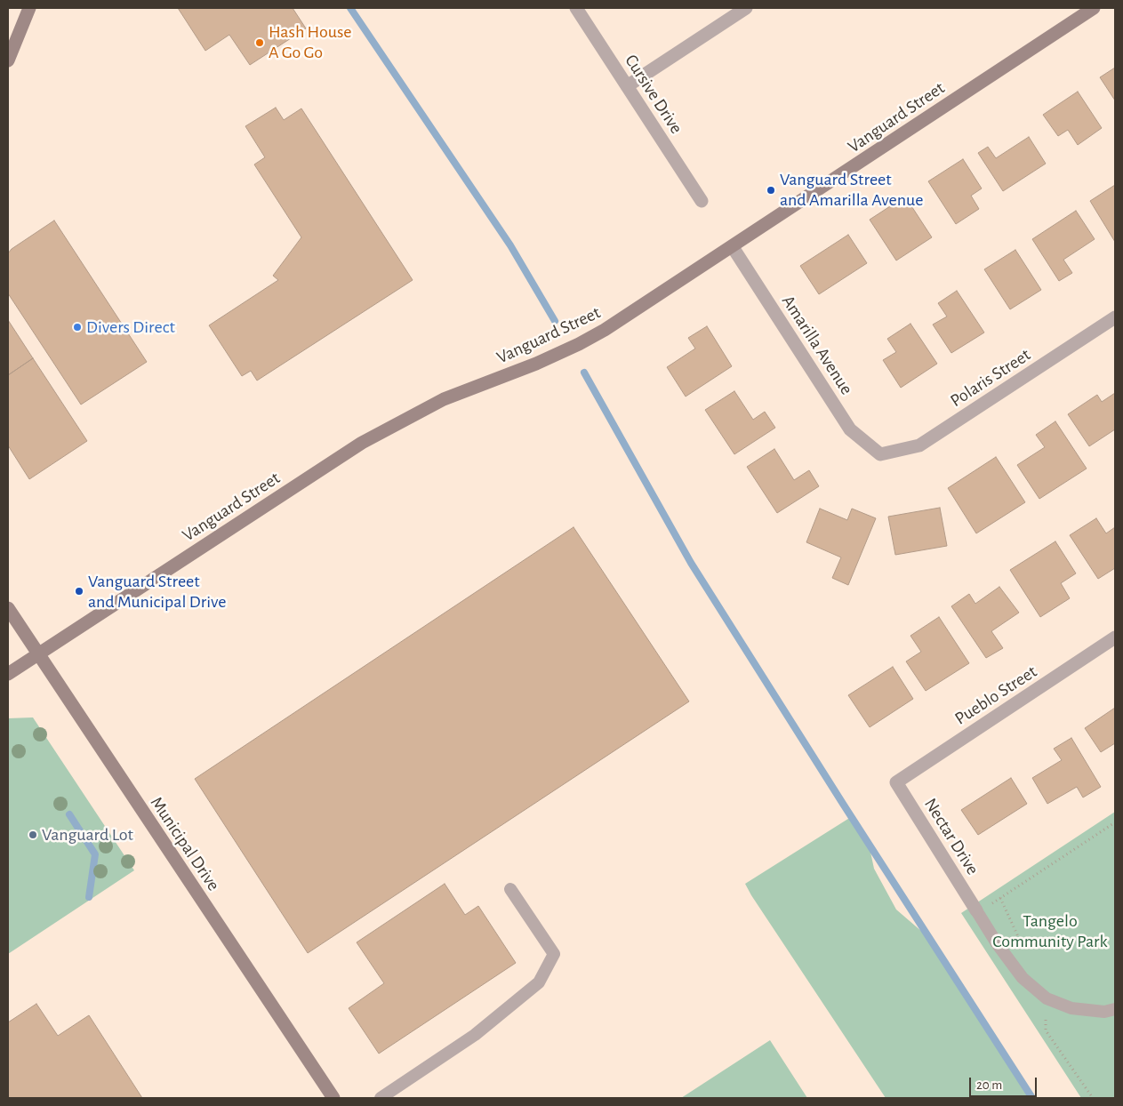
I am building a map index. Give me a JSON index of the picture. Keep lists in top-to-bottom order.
{
  "streets": {
    "street": [
      "Cursive Drive",
      "Vanguard Street",
      "Amarilla Avenue",
      "Polaris Street",
      "Pueblo Street",
      "Nectar Drive",
      "Municipal Drive"
    ]
  },
  "crossings": [
    ["Vanguard Street", "Amarilla Avenue"],
    ["Vanguard Street", "Municipal Drive"],
    ["Amarilla Avenue", "Polaris Street"],
    ["Pueblo Street", "Nectar Drive"]
  ],
  "parks": ["Tangelo Community Park"],
  "places": [
    "Hash House A Go Go",
    "Vanguard Street and Amarilla Avenue",
    "Divers Direct",
    "Vanguard Street and Municipal Drive",
    "Vanguard Lot"
  ],
  "scale_bar": "20 m"
}
